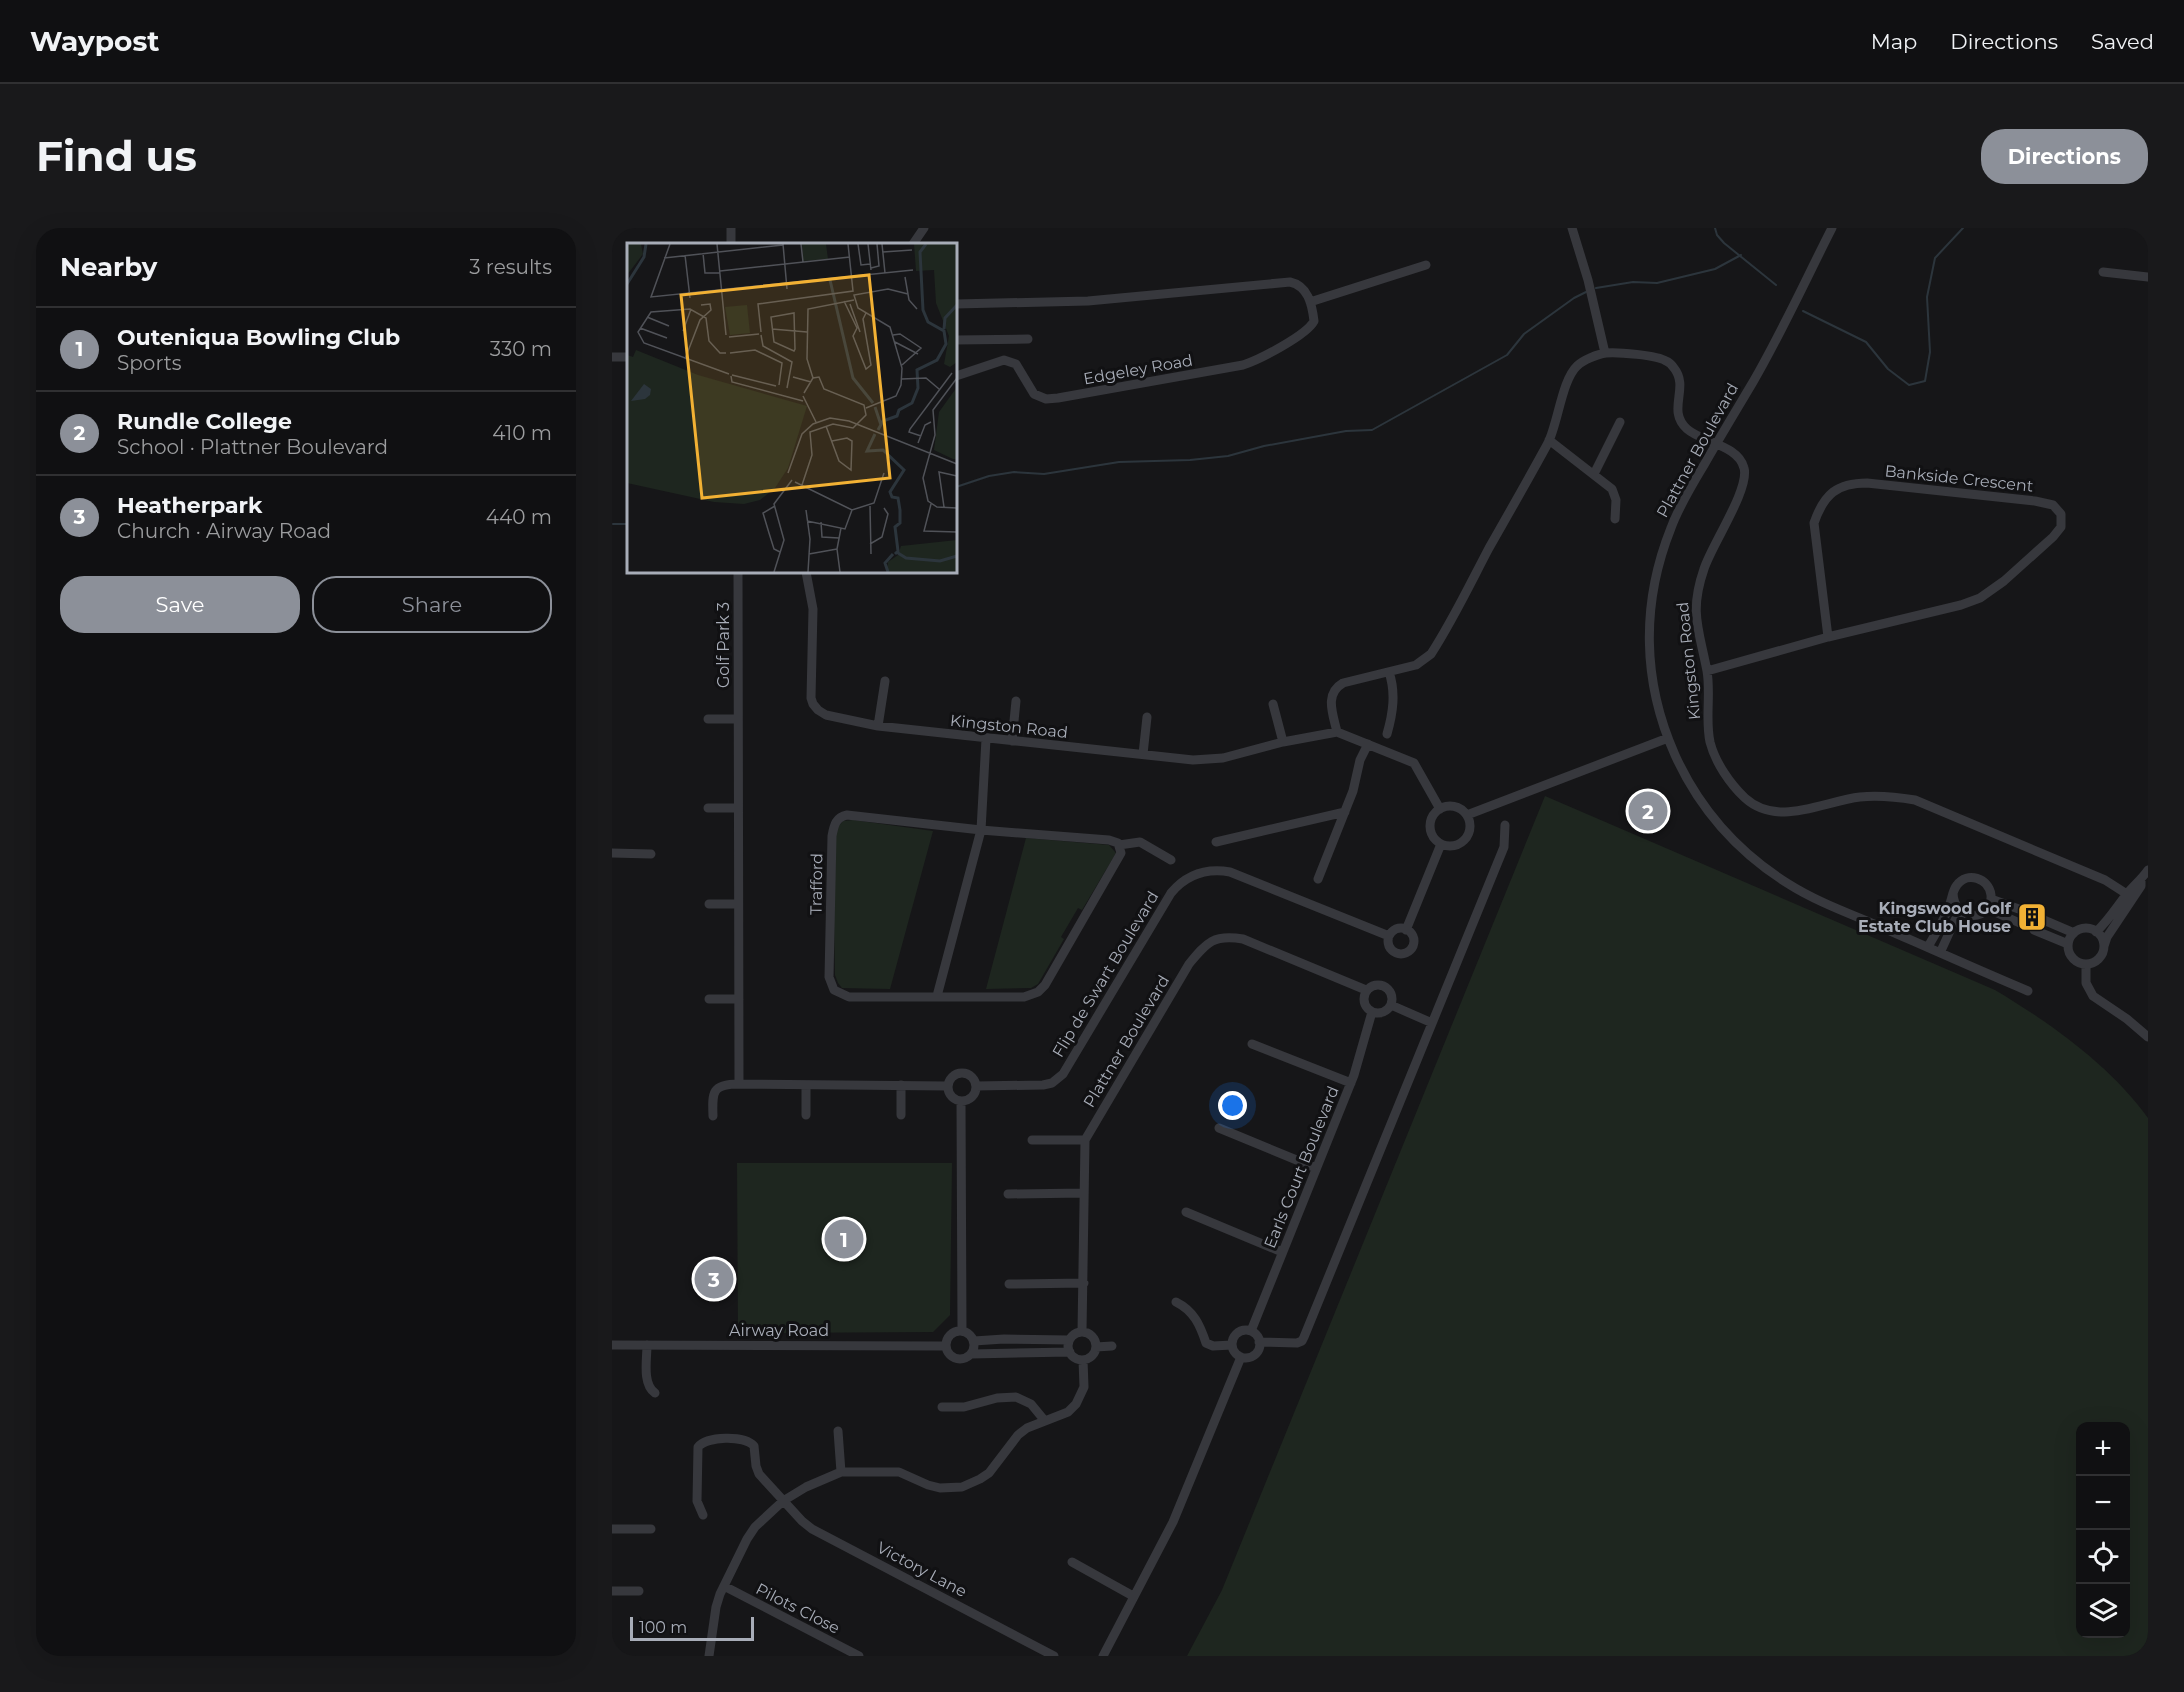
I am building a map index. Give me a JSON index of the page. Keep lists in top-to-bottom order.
{
  "streets": {
    "street": [
      "Edgeley Road",
      "Plattner Boulevard",
      "Bankside Crescent",
      "Golf Park 3",
      "Kingston Road",
      "Trafford",
      "Flip de Swart Boulevard",
      "Earls Court Boulevard",
      "Airway Road",
      "Victory Lane",
      "Pilots Close"
    ]
  },
  "crossings": [
    ["Plattner Boulevard", "Earls Court Boulevard"],
    ["Bankside Crescent", "Kingston Road"]
  ],
  "places": {
    "building": ["Kingswood Golf Estate Club House"]
  },
  "scale_bar": "100 m",
  "page": {
    "header": "Waypost",
    "nav": ["Map", "Directions", "Saved"],
    "buttons": [
      "Directions",
      ["Save", "Share"]
    ],
    "title": "Find us",
    "heading": ["Nearby", "3 results"],
    "list": [
      {
        "mark": "1",
        "name": "Outeniqua Bowling Club",
        "note": "Sports",
        "value": "330 m"
      },
      {
        "mark": "2",
        "name": "Rundle College",
        "note": "School · Plattner Boulevard",
        "value": "410 m"
      },
      {
        "mark": "3",
        "name": "Heatherpark",
        "note": "Church · Airway Road",
        "value": "440 m"
      }
    ],
    "pins": ["2", "1", "3"],
    "map_buttons": ["+", "−"],
    "scale": "100 m"
  }
}
